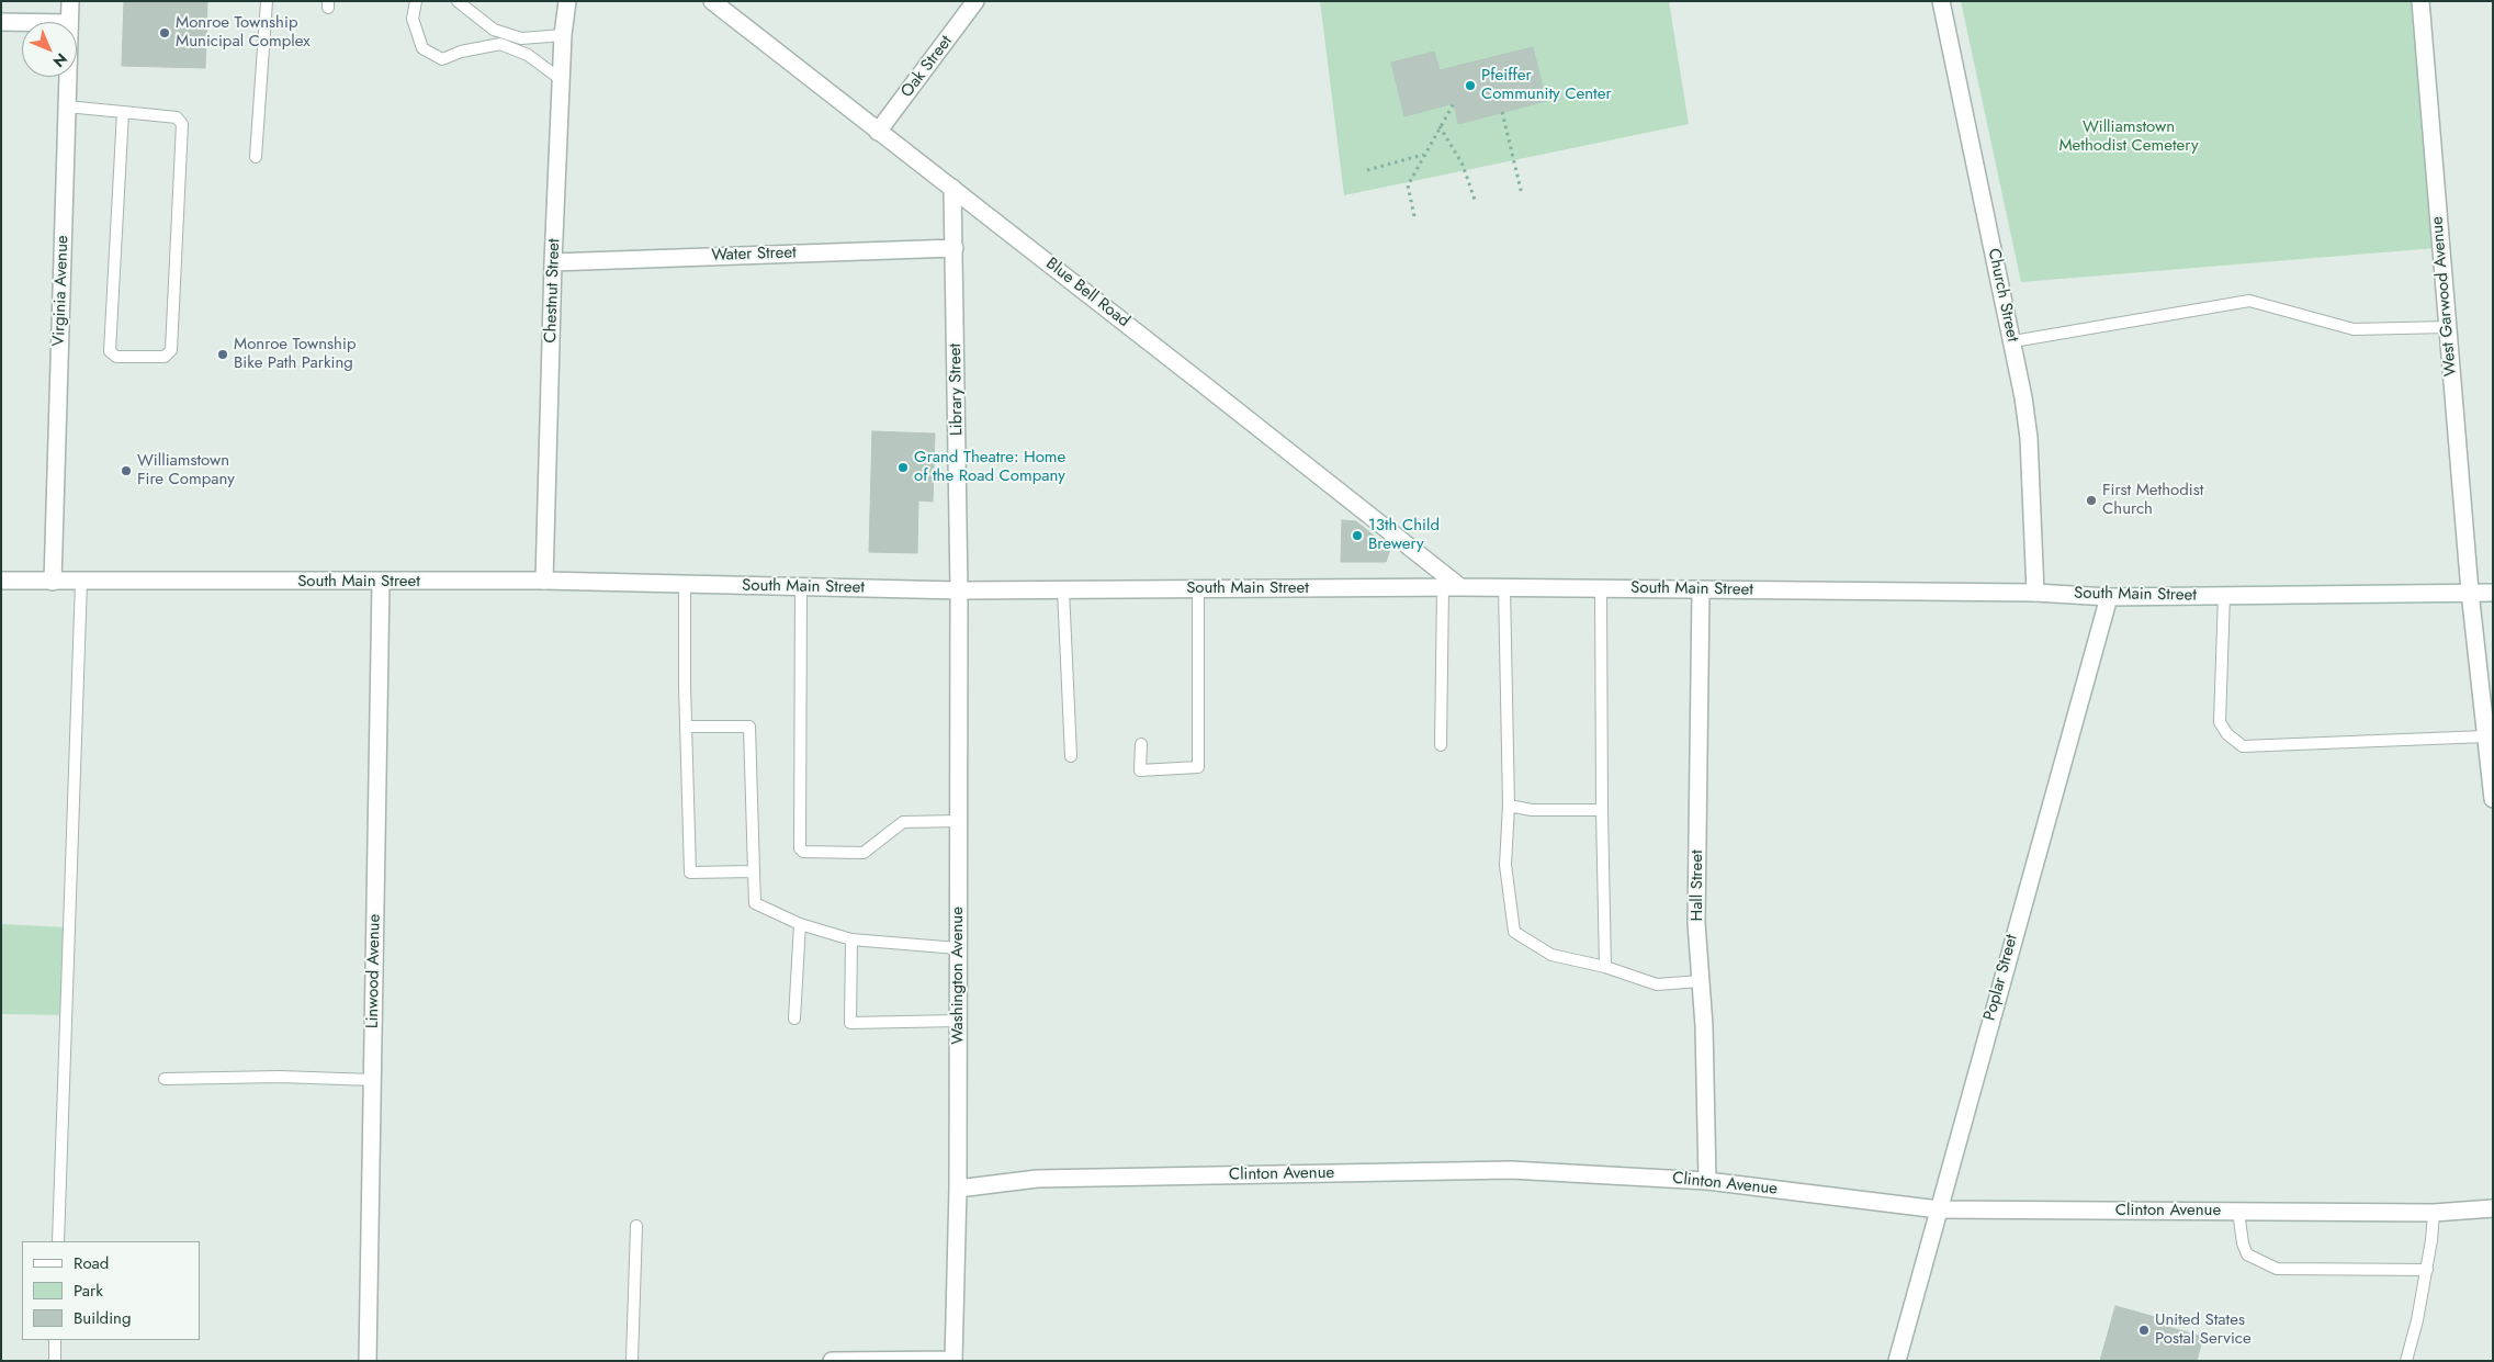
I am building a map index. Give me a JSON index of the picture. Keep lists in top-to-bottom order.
{
  "streets": {
    "street": [
      "Oak Street",
      "Water Street",
      "Virginia Avenue",
      "Chestnut Street",
      "Blue Bell Road",
      "Church Street",
      "West Garwood Avenue",
      "Library Street",
      "South Main Street",
      "Hall Street",
      "Linwood Avenue",
      "Washington Avenue",
      "Poplar Street",
      "Clinton Avenue"
    ]
  },
  "crossings": [
    ["Oak Street", "Blue Bell Road"],
    ["Water Street", "Chestnut Street"],
    ["Water Street", "Library Street"],
    ["Virginia Avenue", "South Main Street"],
    ["Chestnut Street", "South Main Street"],
    ["Blue Bell Road", "Library Street"],
    ["Blue Bell Road", "South Main Street"],
    ["Church Street", "South Main Street"],
    ["West Garwood Avenue", "South Main Street"],
    ["Library Street", "South Main Street"],
    ["Library Street", "Washington Avenue"],
    ["South Main Street", "Hall Street"],
    ["South Main Street", "Linwood Avenue"],
    ["South Main Street", "Washington Avenue"],
    ["South Main Street", "Poplar Street"],
    ["Hall Street", "Clinton Avenue"],
    ["Washington Avenue", "Clinton Avenue"],
    ["Poplar Street", "Clinton Avenue"]
  ],
  "parks": ["Williamstown Methodist Cemetery"],
  "places": [
    "Monroe Township Municipal Complex",
    "Pfeiffer Community Center",
    "Monroe Township Bike Path Parking",
    "Grand Theatre: Home of the Road Company",
    "Williamstown Fire Company",
    "First Methodist Church",
    "13th Child Brewery",
    "United States Postal Service"
  ],
  "legend": ["Road", "Park", "Building"],
  "north": "bottom right"
}
